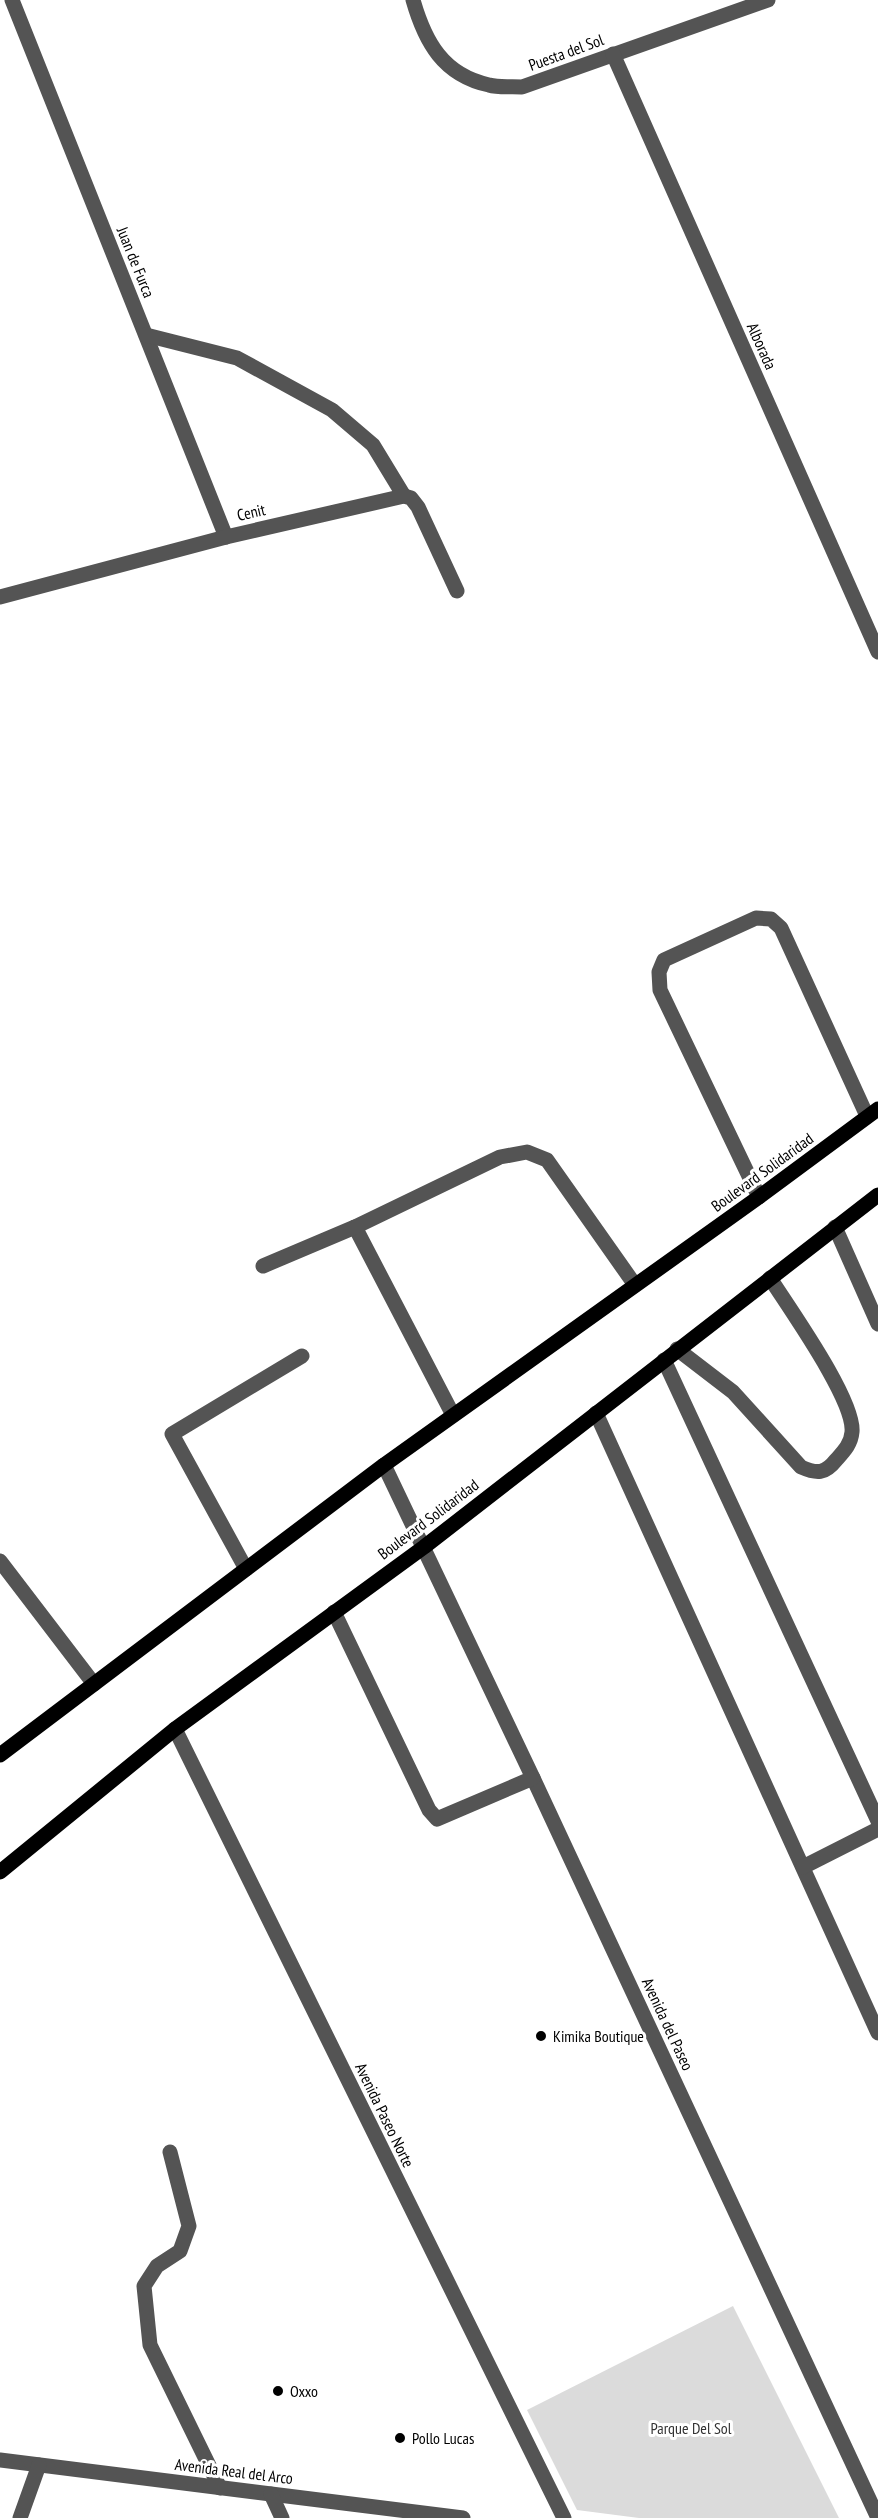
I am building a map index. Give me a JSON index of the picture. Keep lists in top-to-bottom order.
{
  "streets": {
    "main road": ["Boulevard Solidaridad"],
    "street": [
      "Puesta del Sol",
      "Juan de Furca",
      "Alborada",
      "Cenit",
      "Avenida del Paseo",
      "Avenida Paseo Norte",
      "Avenida Real del Arco"
    ]
  },
  "crossings": [
    ["Puesta del Sol", "Alborada"],
    ["Juan de Furca", "Cenit"],
    ["Boulevard Solidaridad", "Avenida del Paseo"],
    ["Boulevard Solidaridad", "Avenida Paseo Norte"]
  ],
  "parks": ["Parque Del Sol"],
  "places": ["Kimika Boutique", "Oxxo", "Pollo Lucas"]
}
